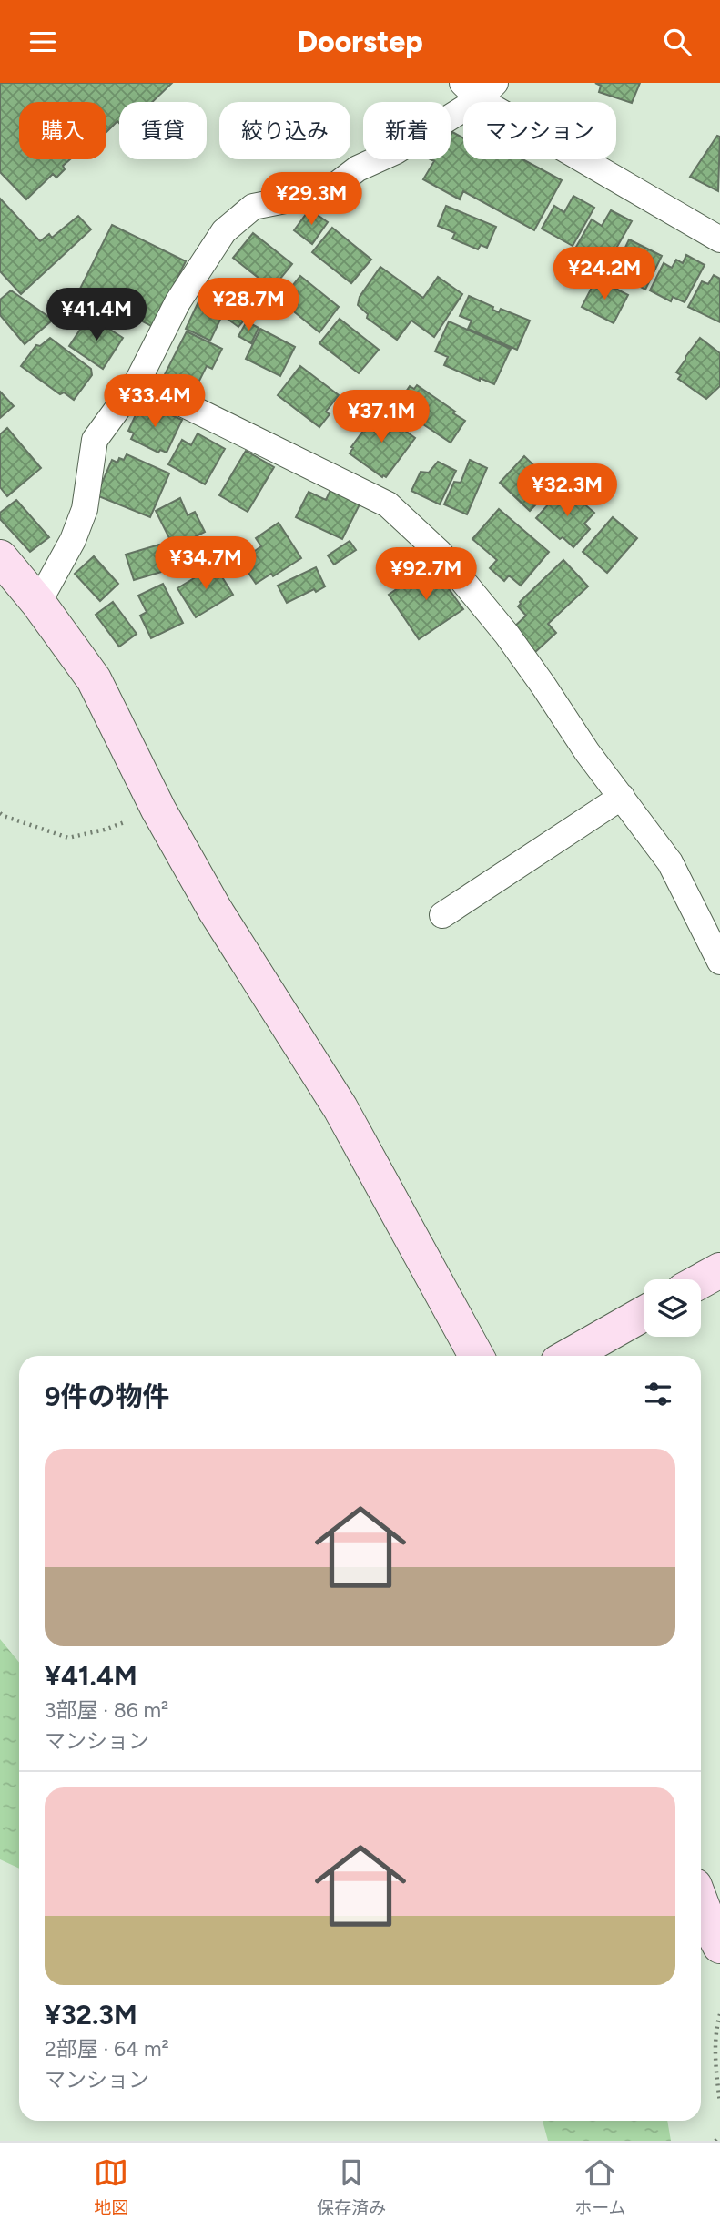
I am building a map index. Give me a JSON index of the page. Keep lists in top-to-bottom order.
{
  "page": {
    "header": "Doorstep",
    "chip": [
      "購入",
      "賃貸",
      "絞り込み",
      "新着",
      "マンション"
    ],
    "price": [
      "¥29.3M",
      "¥24.2M",
      "¥28.7M",
      "¥41.4M",
      "¥33.4M",
      "¥37.1M",
      "¥32.3M",
      "¥34.7M",
      "¥92.7M"
    ],
    "heading": "9件の物件",
    "list": [
      {
        "name": "¥41.4M",
        "note": "3部屋 · 86 m² · マンション"
      },
      {
        "name": "¥32.3M",
        "note": "2部屋 · 64 m² · マンション"
      }
    ],
    "tabs": ["地図", "保存済み", "ホーム"]
  }
}
